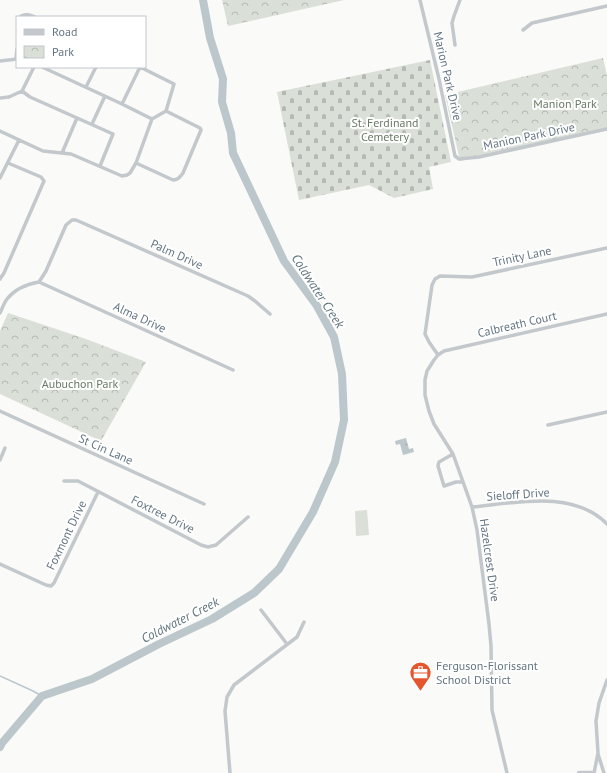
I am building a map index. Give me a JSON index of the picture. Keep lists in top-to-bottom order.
{
  "streets": {
    "street": [
      "Marion Park Drive",
      "Manion Park Drive",
      "Palm Drive",
      "Trinity Lane",
      "Alma Drive",
      "Calbreath Court",
      "St Cin Lane",
      "Sieloff Drive",
      "Foxtree Drive",
      "Foxmont Drive",
      "Hazelcrest Drive"
    ]
  },
  "crossings": [
    ["Marion Park Drive", "Manion Park Drive"],
    ["Palm Drive", "Alma Drive"],
    ["Trinity Lane", "Calbreath Court"],
    ["Calbreath Court", "Hazelcrest Drive"],
    ["Sieloff Drive", "Hazelcrest Drive"],
    ["Foxtree Drive", "Foxmont Drive"]
  ],
  "water": ["Coldwater Creek"],
  "parks": ["Manion Park", "St. Ferdinand Cemetery", "Aubuchon Park"],
  "places": {
    "office": ["Ferguson-Florissant School District"]
  },
  "legend": ["Road", "Park"]
}
